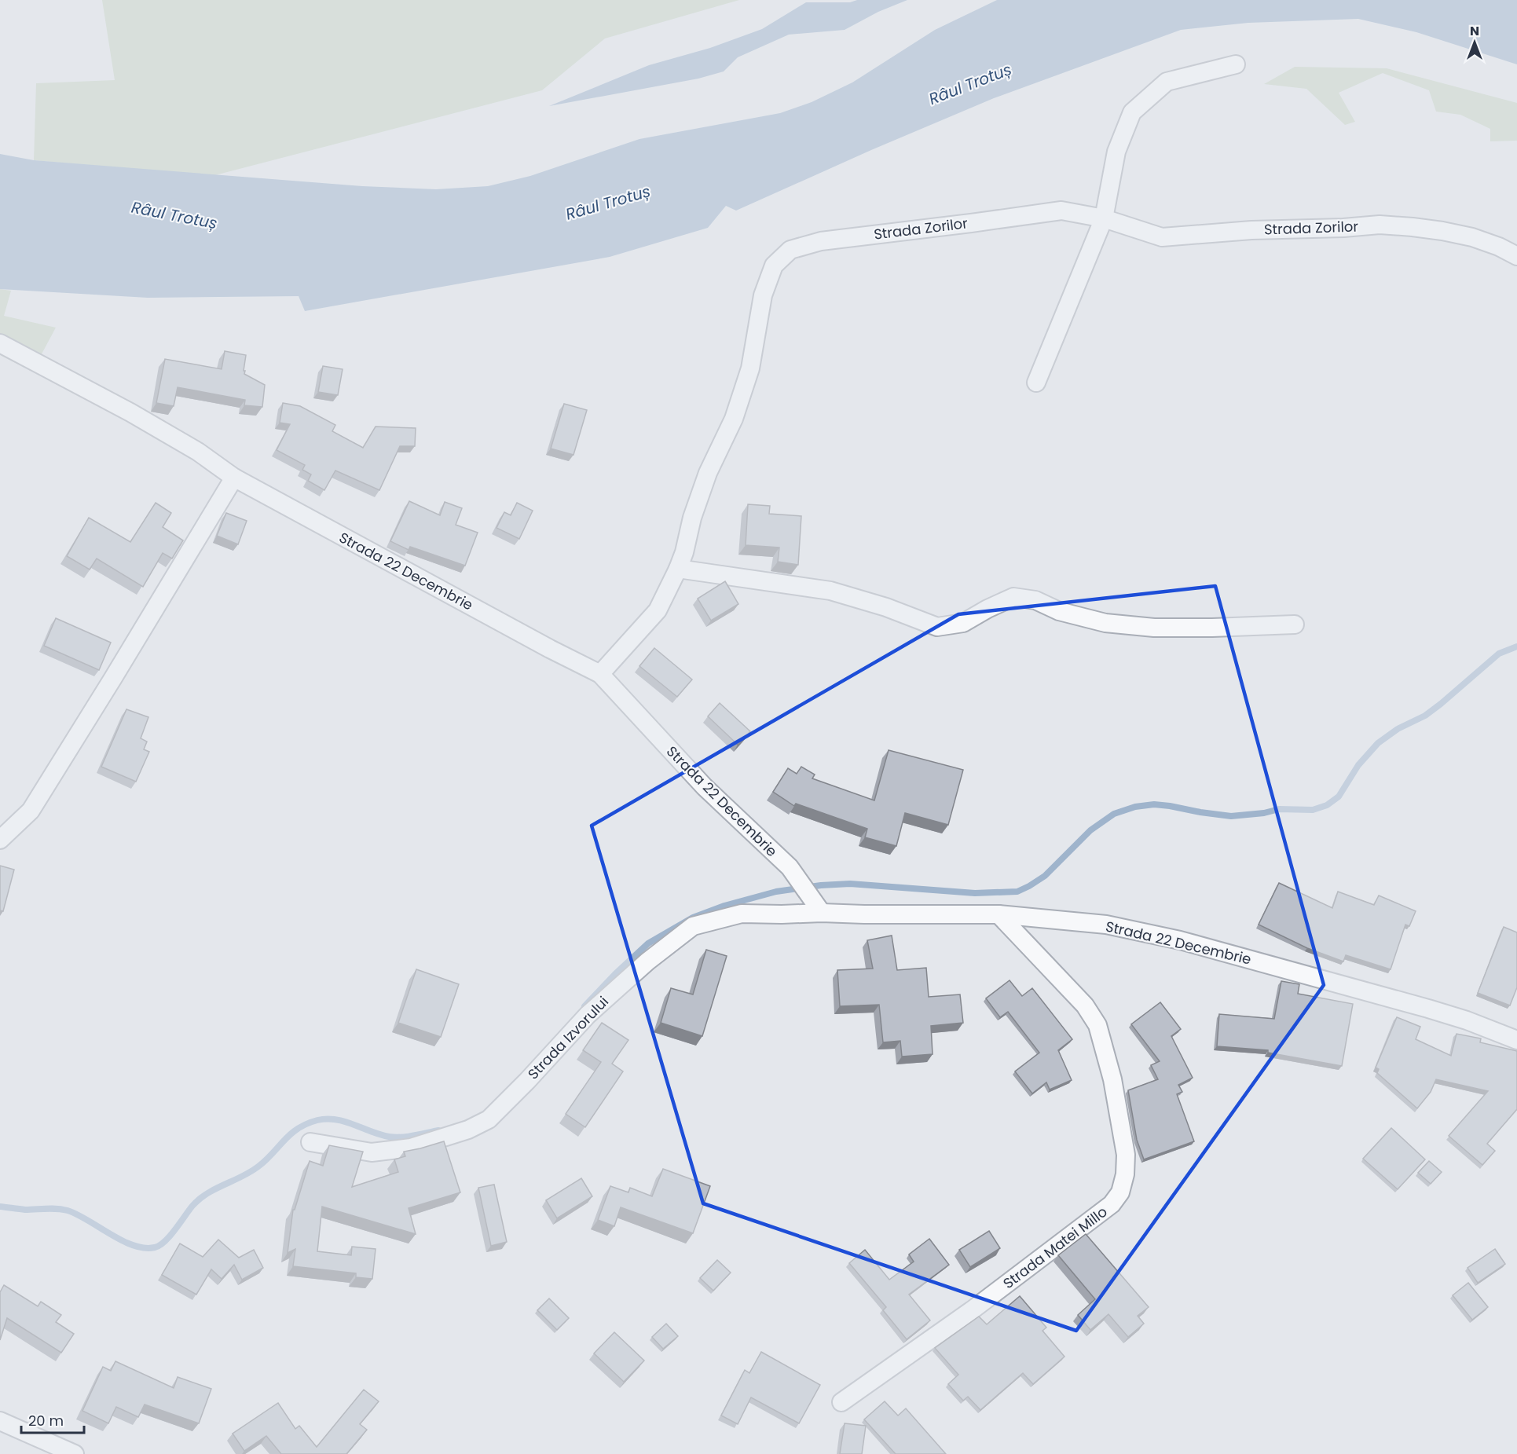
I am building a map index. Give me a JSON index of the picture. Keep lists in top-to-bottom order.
{
  "streets": {
    "street": [
      "Strada Zorilor",
      "Strada 22 Decembrie",
      "Strada Izvorului",
      "Strada Matei Millo"
    ]
  },
  "crossings": [
    ["Strada Zorilor", "Strada 22 Decembrie"],
    ["Strada 22 Decembrie", "Strada Izvorului"],
    ["Strada 22 Decembrie", "Strada Matei Millo"]
  ],
  "water": ["Râul Trotuș"],
  "scale_bar": "20 m",
  "north": "top"
}
